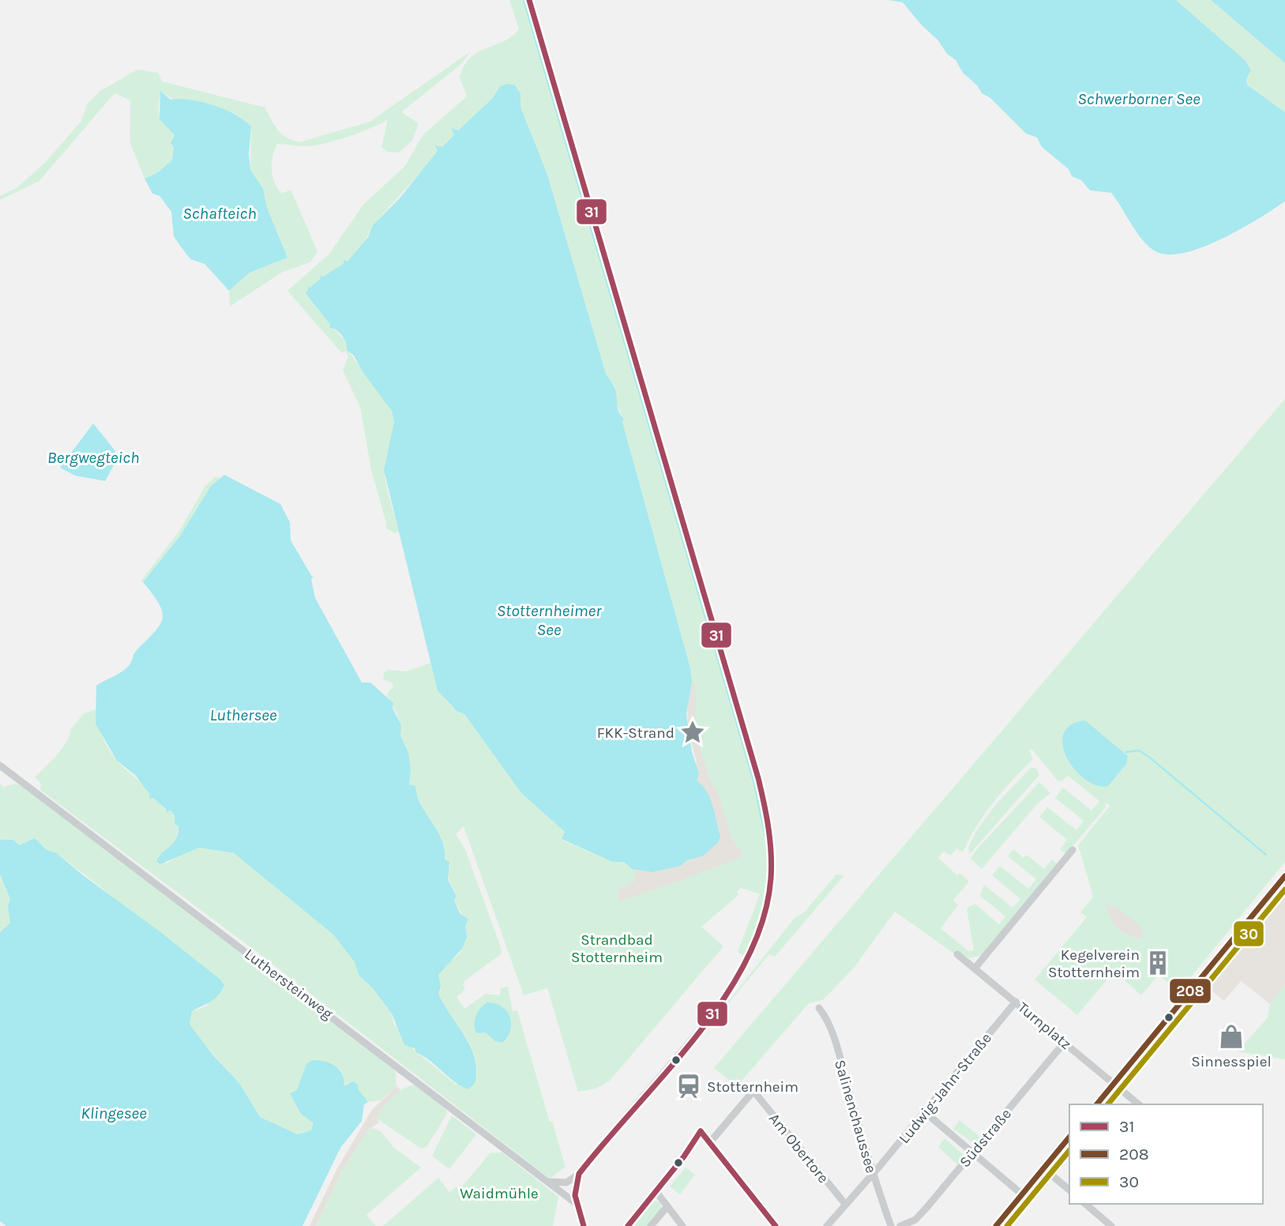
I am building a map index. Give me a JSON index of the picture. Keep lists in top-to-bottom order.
{
  "streets": {
    "street": [
      "Luthersteinweg",
      "Turnplatz",
      "Ludwig-Jahn-Straße",
      "Salinenchaussee",
      "Südstraße",
      "Am Obertore"
    ]
  },
  "crossings": [
    ["Turnplatz", "Ludwig-Jahn-Straße"],
    ["Turnplatz", "Südstraße"],
    ["Ludwig-Jahn-Straße", "Salinenchaussee"],
    ["Ludwig-Jahn-Straße", "Am Obertore"]
  ],
  "water": [
    "Schwerborner See",
    "Schafteich",
    "Bergwegteich",
    "Stotternheimer See",
    "Luthersee",
    "Klingesee"
  ],
  "parks": ["Strandbad Stotternheim", "Waidmühle"],
  "places": {
    "place": ["FKK-Strand"],
    "building": ["Kegelverein Stotternheim"],
    "shop": ["Sinnesspiel"],
    "station": ["Stotternheim"]
  },
  "lines": ["transit line 31", "transit line 208", "transit line 30"],
  "legend": ["31", "208", "30"]
}
